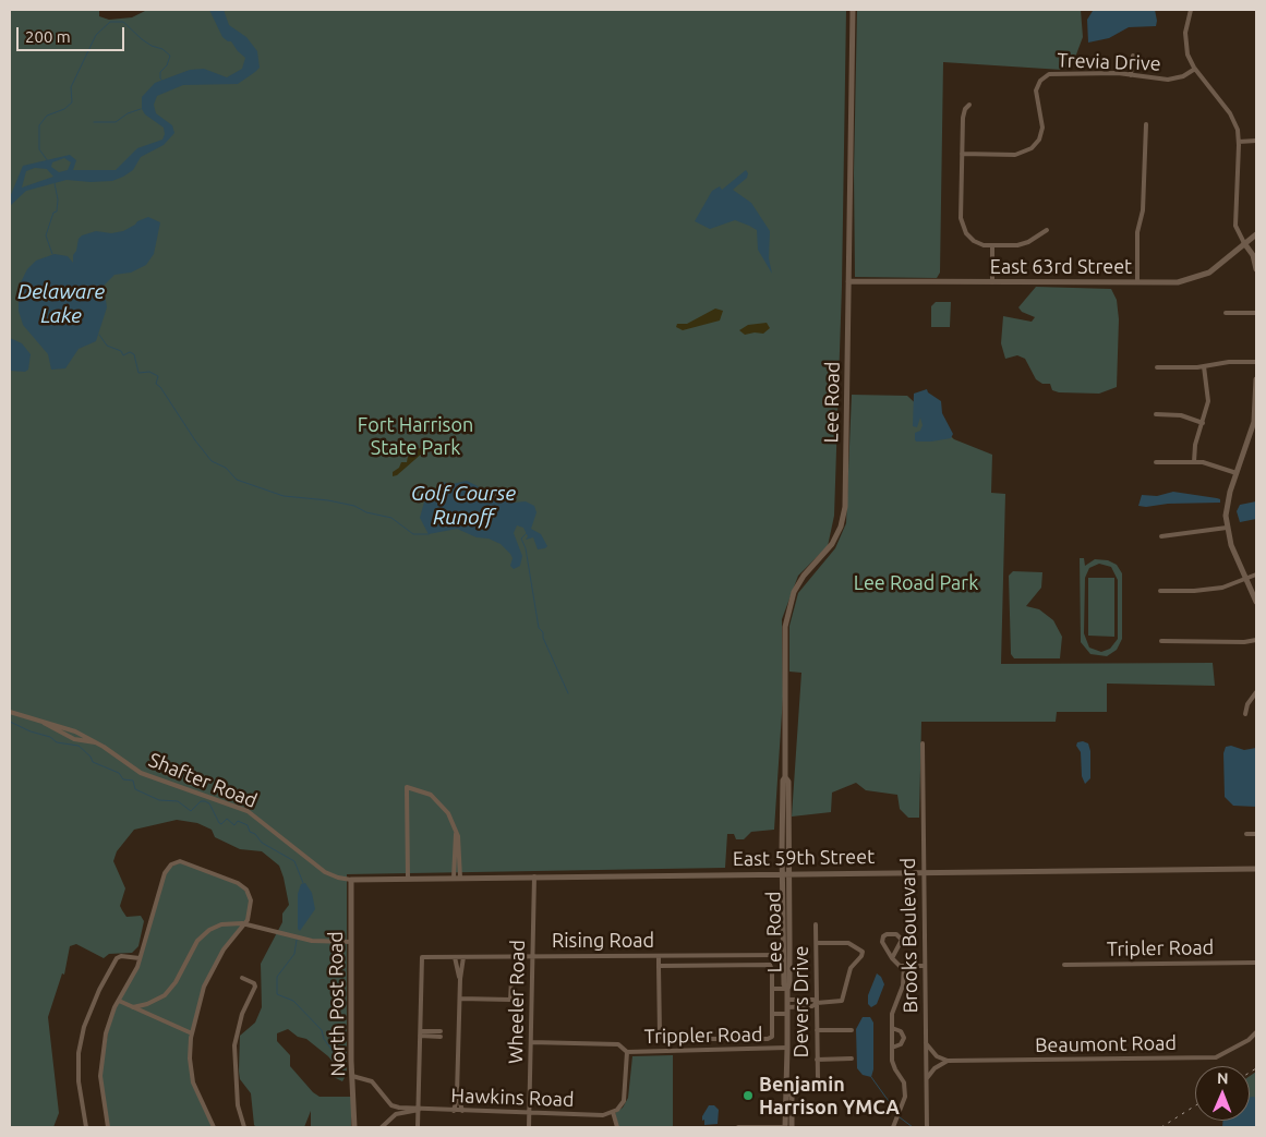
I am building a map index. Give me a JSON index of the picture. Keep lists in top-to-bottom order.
{
  "streets": {
    "street": [
      "Trevia Drive",
      "East 63rd Street",
      "Lee Road",
      "Shafter Road",
      "East 59th Street",
      "Brooks Boulevard",
      "Rising Road",
      "Tripler Road",
      "Wheeler Road",
      "Devers Drive",
      "North Post Road",
      "Trippler Road",
      "Beaumont Road",
      "Hawkins Road"
    ]
  },
  "crossings": [
    ["East 63rd Street", "Lee Road"],
    ["Lee Road", "East 59th Street"],
    ["Lee Road", "Rising Road"],
    ["Lee Road", "Trippler Road"],
    ["Shafter Road", "East 59th Street"],
    ["Shafter Road", "North Post Road"],
    ["East 59th Street", "Brooks Boulevard"],
    ["East 59th Street", "Wheeler Road"],
    ["East 59th Street", "North Post Road"],
    ["Rising Road", "Wheeler Road"],
    ["Wheeler Road", "Hawkins Road"],
    ["Trippler Road", "Hawkins Road"]
  ],
  "water": ["Delaware Lake", "Golf Course Runoff"],
  "parks": ["Fort Harrison State Park", "Lee Road Park"],
  "places": ["Benjamin Harrison YMCA"],
  "scale_bar": "200 m",
  "north": "top"
}
